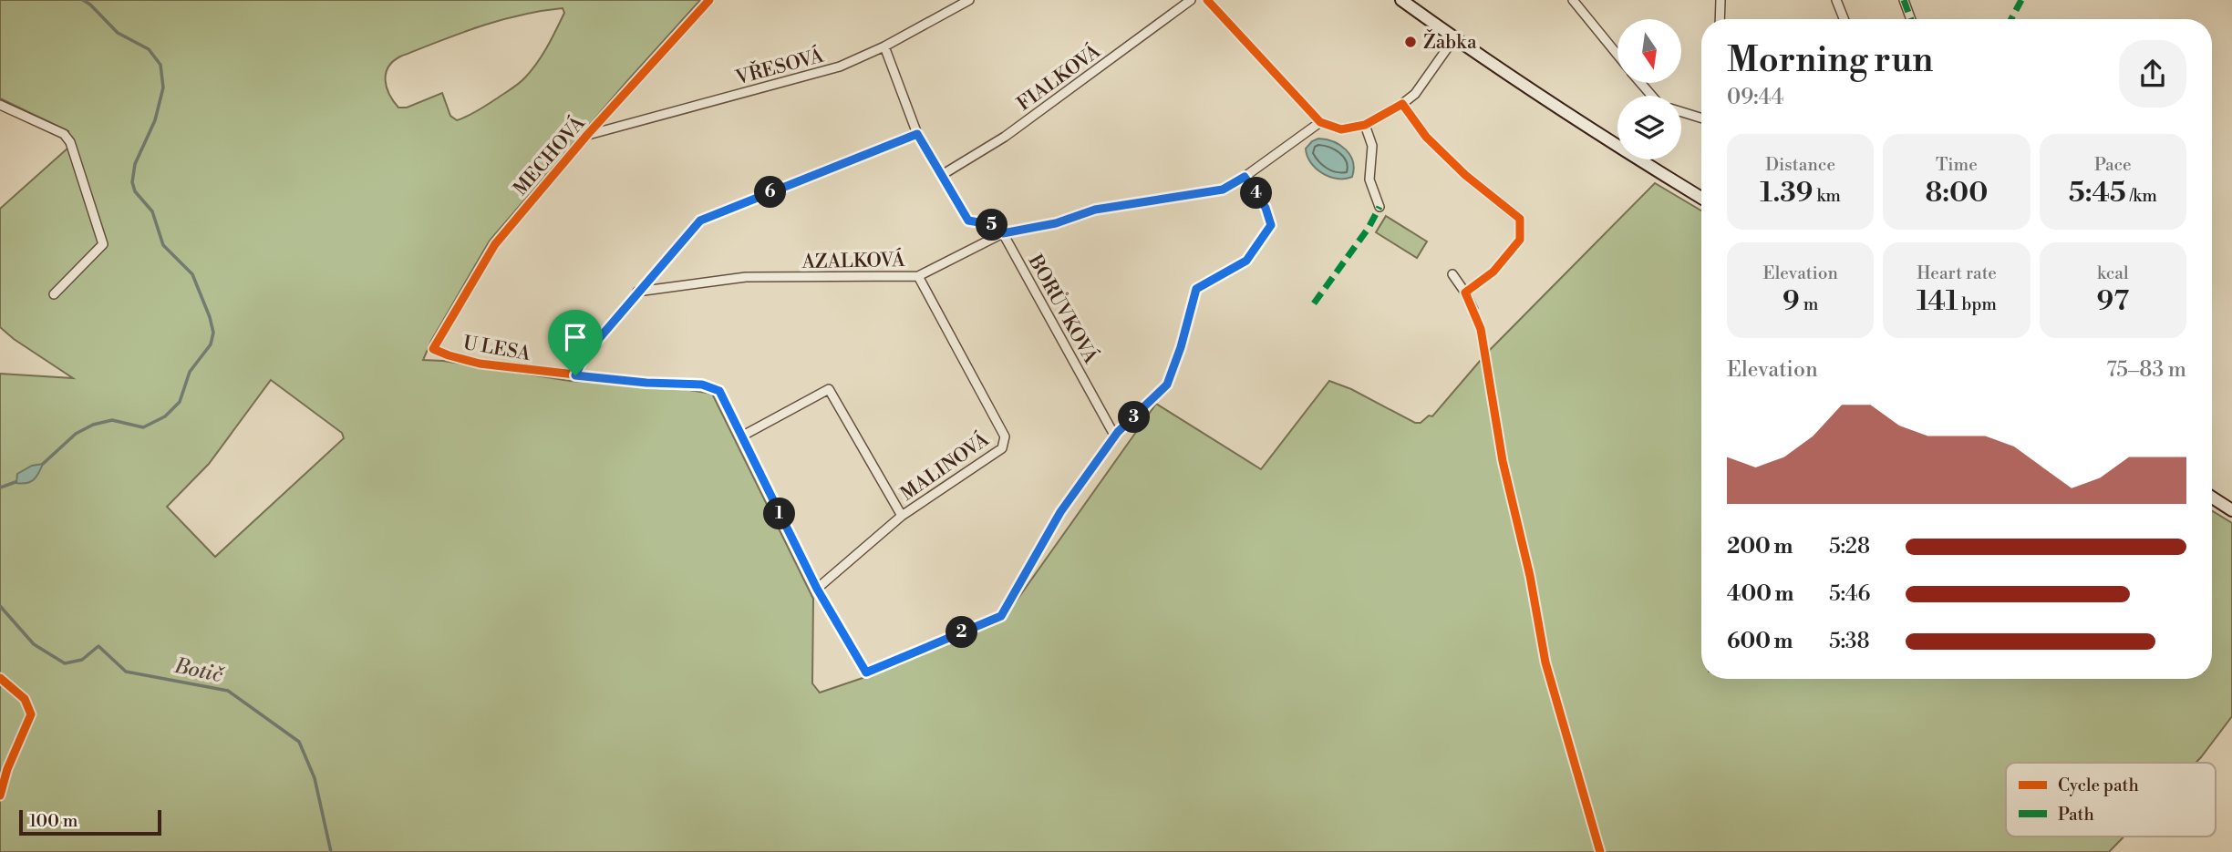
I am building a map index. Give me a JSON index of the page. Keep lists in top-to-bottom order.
{
  "streets": {
    "street": [
      "VŘESOVÁ",
      "FIALKOVÁ",
      "MECHOVÁ",
      "AZALKOVÁ",
      "BORŮVKOVÁ",
      "U LESA",
      "MALINOVÁ"
    ]
  },
  "crossings": [
    ["VŘESOVÁ", "MECHOVÁ"],
    ["MECHOVÁ", "U LESA"],
    ["AZALKOVÁ", "BORŮVKOVÁ"],
    ["AZALKOVÁ", "MALINOVÁ"],
    ["BORŮVKOVÁ", "U LESA"],
    ["U LESA", "MALINOVÁ"]
  ],
  "water": ["Botič"],
  "places": ["Žabka"],
  "legend": ["Cycle path", "Path"],
  "scale_bar": "100 m",
  "north": "bottom",
  "page": {
    "heading": ["Morning run", "09:44"],
    "stats": [
      ["Distance", "1.39 km"],
      ["Time", "8:00"],
      ["Pace", "5:45 /km"],
      ["Elevation", "9 m"],
      ["Heart rate", "141 bpm"],
      ["kcal", "97"]
    ],
    "pins": [
      "6",
      "4",
      "5",
      "3",
      "1",
      "2"
    ],
    "chart": ["Elevation", "75–83 m"],
    "list": [
      {
        "name": "200 m",
        "note": "5:28"
      },
      {
        "name": "400 m",
        "note": "5:46"
      },
      {
        "name": "600 m",
        "note": "5:38"
      }
    ],
    "scale": "100 m"
  }
}
